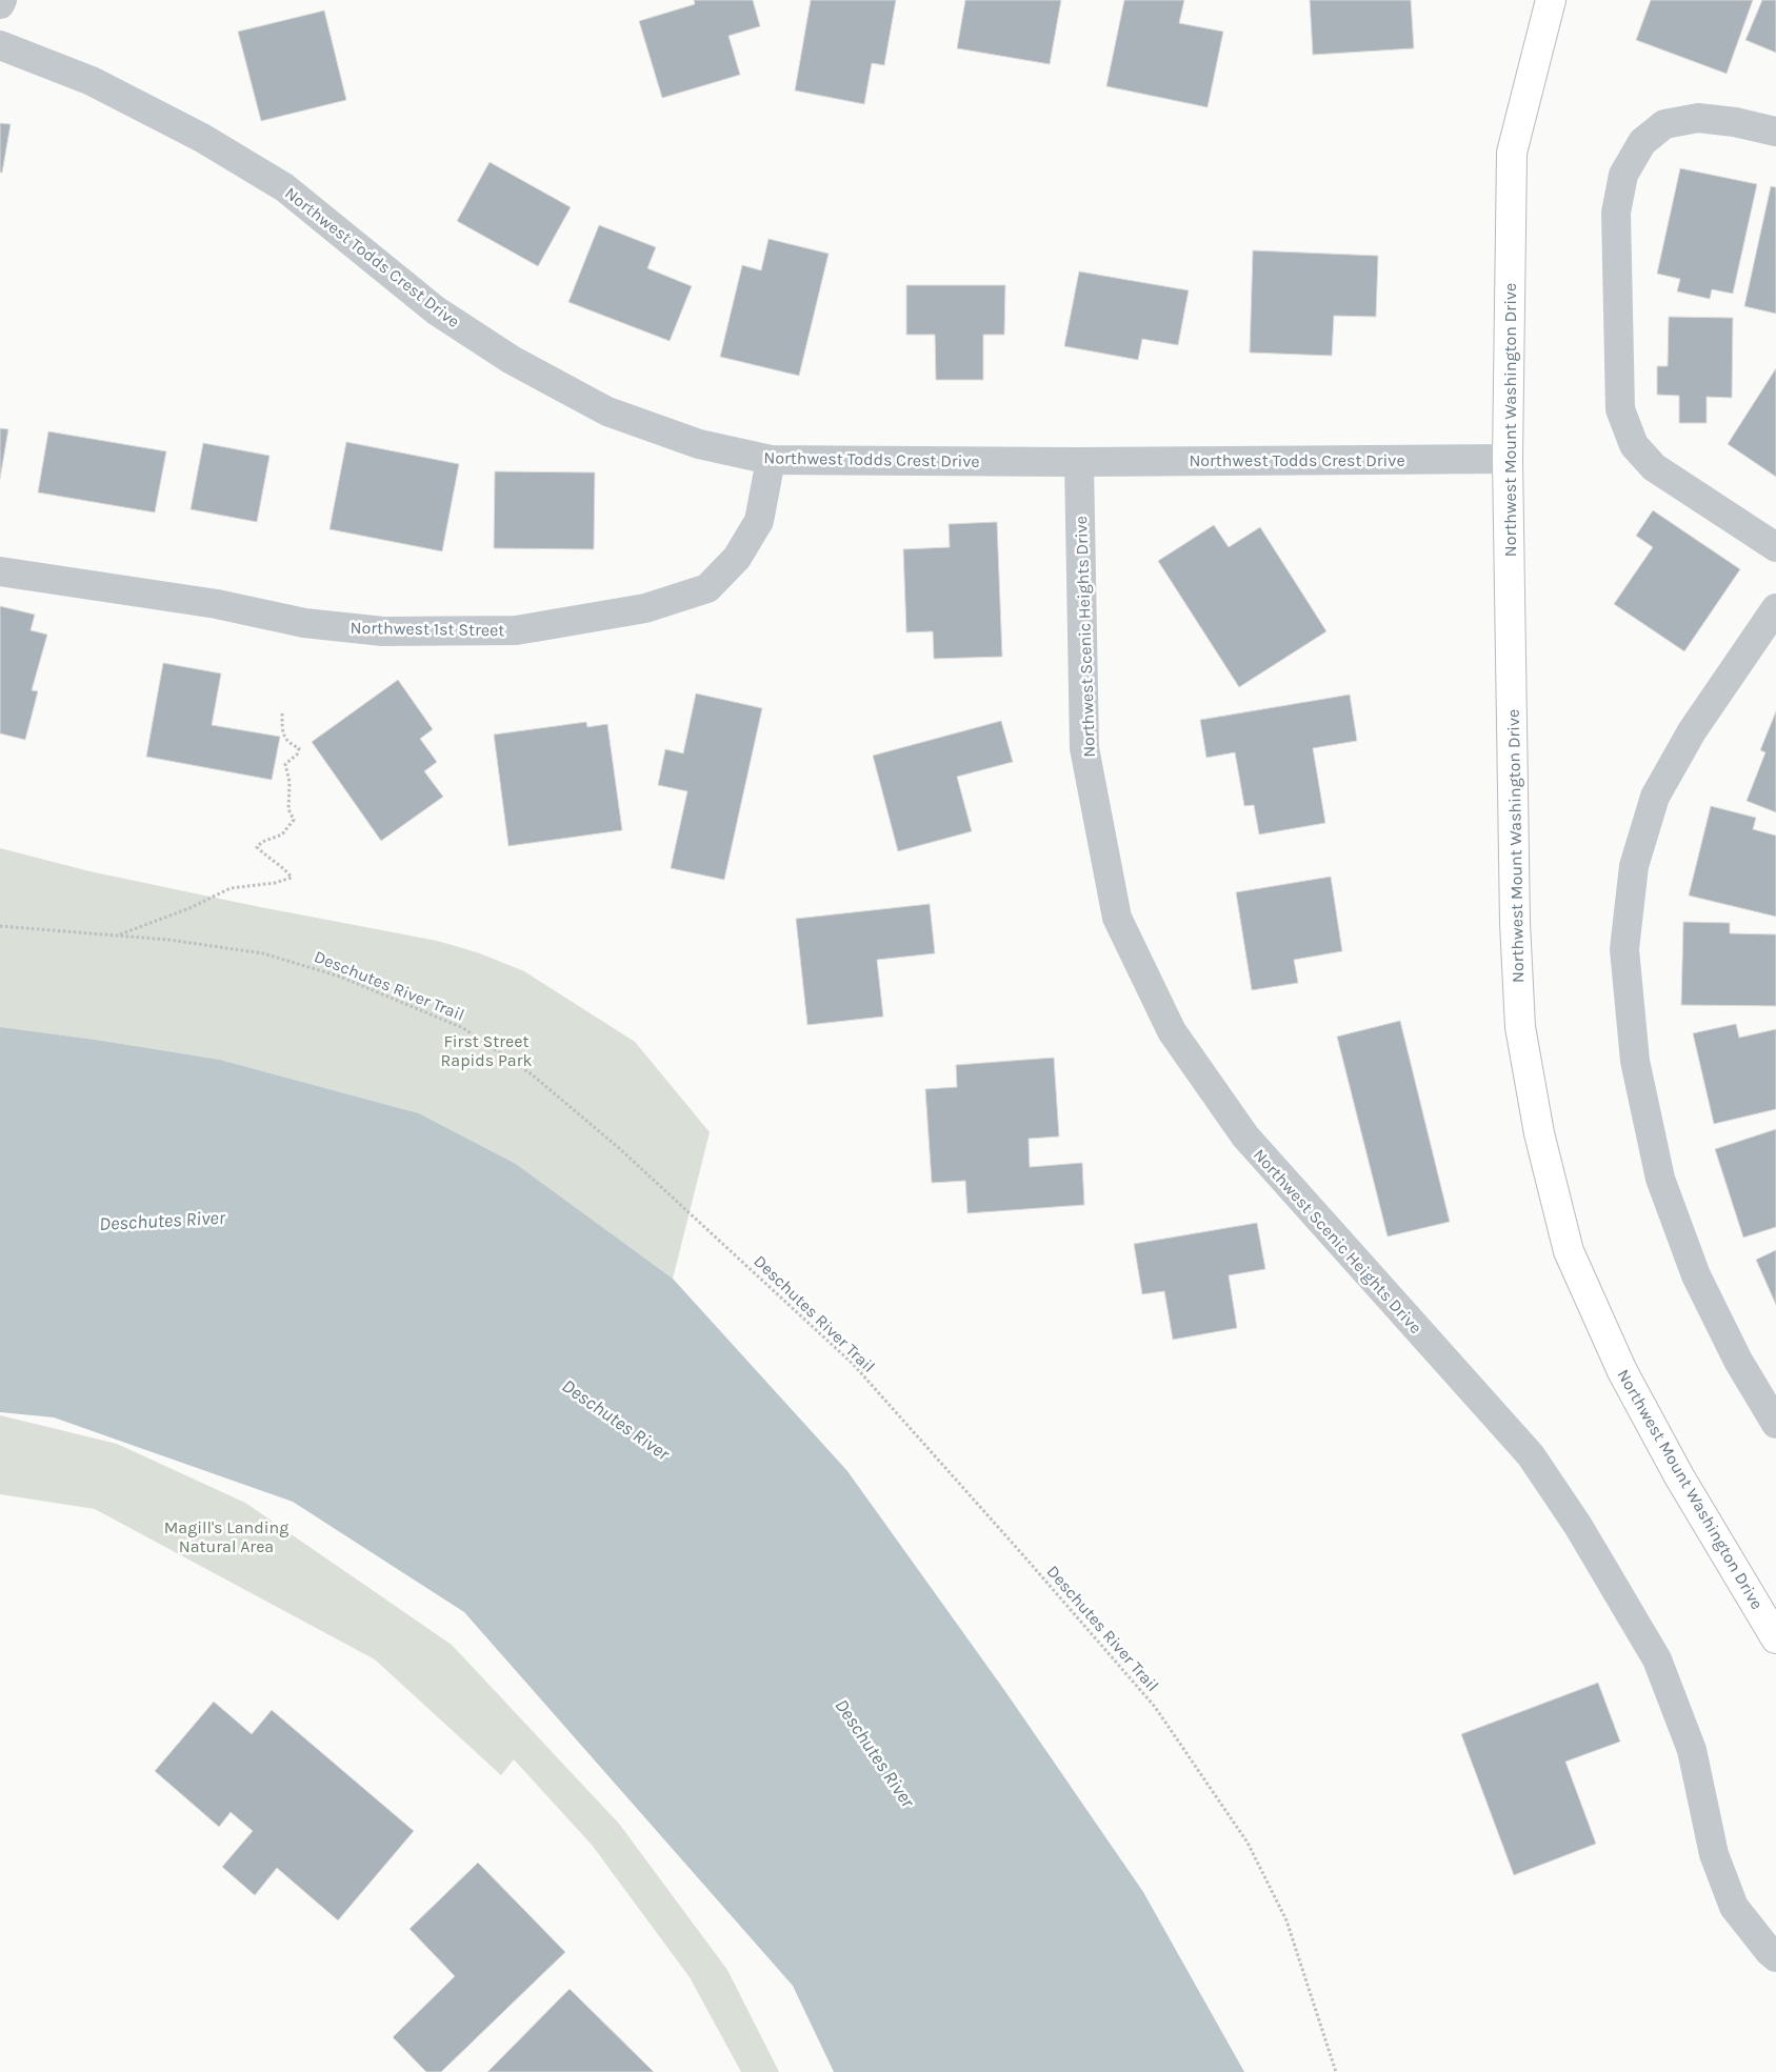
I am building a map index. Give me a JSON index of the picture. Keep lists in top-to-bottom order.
{
  "streets": {
    "main road": ["Northwest Mount Washington Drive"],
    "street": ["Northwest Todds Crest Drive", "Northwest 1st Street", "Northwest Scenic Heights Drive"],
    "path": ["Deschutes River Trail"]
  },
  "crossings": [
    ["Northwest Todds Crest Drive", "Northwest Mount Washington Drive"],
    ["Northwest Todds Crest Drive", "Northwest 1st Street"],
    ["Northwest Todds Crest Drive", "Northwest Scenic Heights Drive"]
  ],
  "water": ["Deschutes River"],
  "parks": ["First Street Rapids Park", "Magill's Landing Natural Area"]
}
